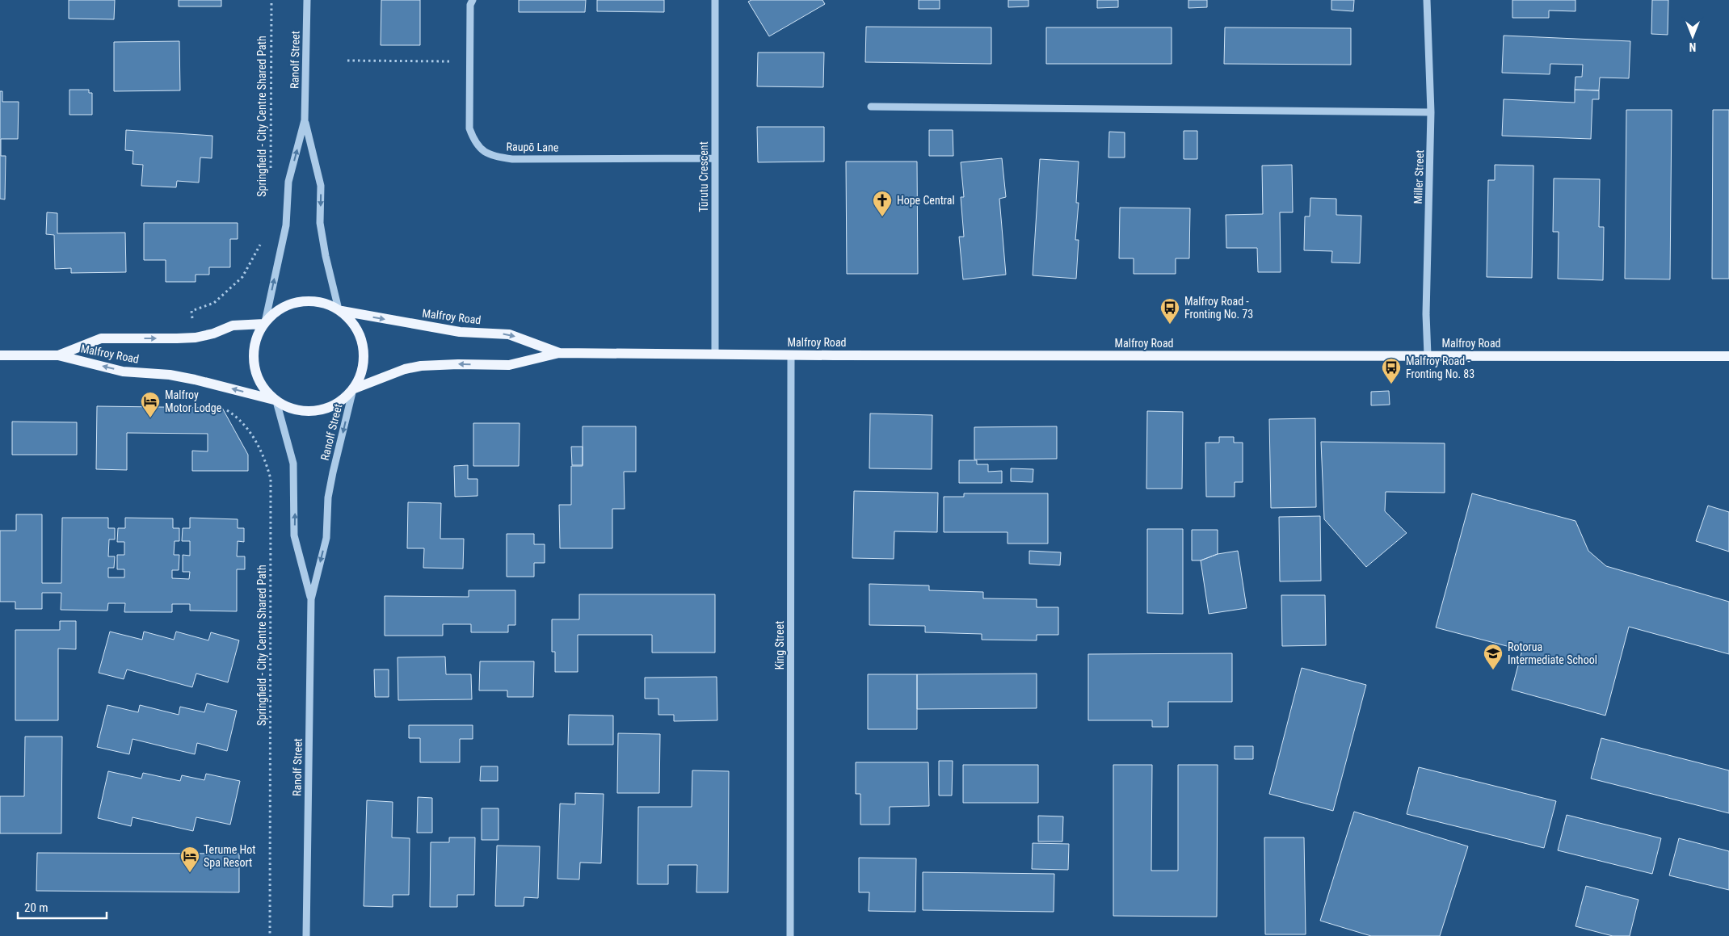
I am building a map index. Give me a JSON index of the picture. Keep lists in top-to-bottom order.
{
  "streets": {
    "main road": ["Malfroy Road"],
    "street": [
      "Ranolf Street",
      "Raupō Lane",
      "Tūrutu Crescent",
      "Miller Street",
      "King Street"
    ],
    "path": ["Springfield - City Centre Shared Path"]
  },
  "crossings": [
    ["Ranolf Street", "Malfroy Road"],
    ["Raupō Lane", "Tūrutu Crescent"],
    ["Tūrutu Crescent", "Malfroy Road"],
    ["Miller Street", "Malfroy Road"],
    ["Malfroy Road", "King Street"]
  ],
  "places": {
    "church": ["Hope Central"],
    "bus stop": ["Malfroy Road - Fronting No. 73", "Malfroy Road - Fronting No. 83"],
    "hotel": ["Malfroy Motor Lodge", "Terume Hot Spa Resort"],
    "school or university": ["Rotorua Intermediate School"]
  },
  "scale_bar": "20 m",
  "north": "bottom"
}
